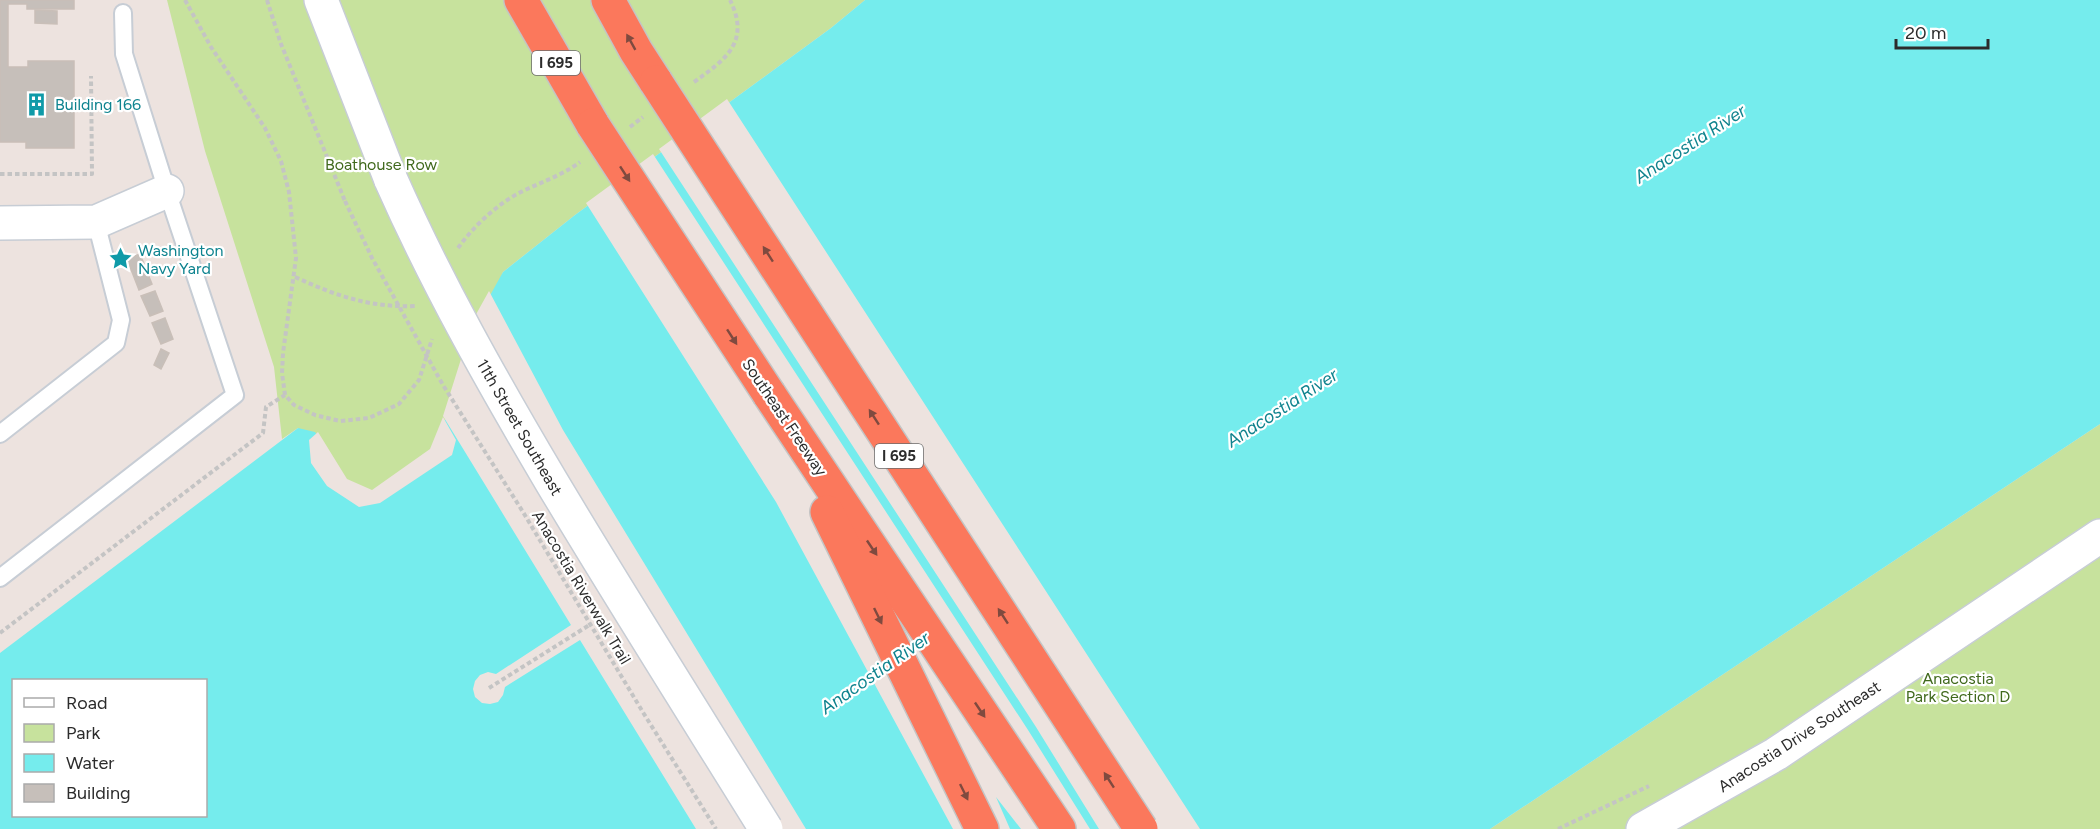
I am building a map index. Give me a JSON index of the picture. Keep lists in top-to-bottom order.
{
  "streets": {
    "highway": ["I 695", "Southeast Freeway"],
    "main road": ["11th Street Southeast", "Anacostia Drive Southeast"],
    "path": ["Anacostia Riverwalk Trail"]
  },
  "water": ["Anacostia River"],
  "parks": ["Boathouse Row", "Anacostia Park Section D"],
  "places": {
    "building": ["Building 166"],
    "place": ["Washington Navy Yard"]
  },
  "legend": [
    "Road",
    "Park",
    "Water",
    "Building"
  ],
  "scale_bar": "20 m"
}
